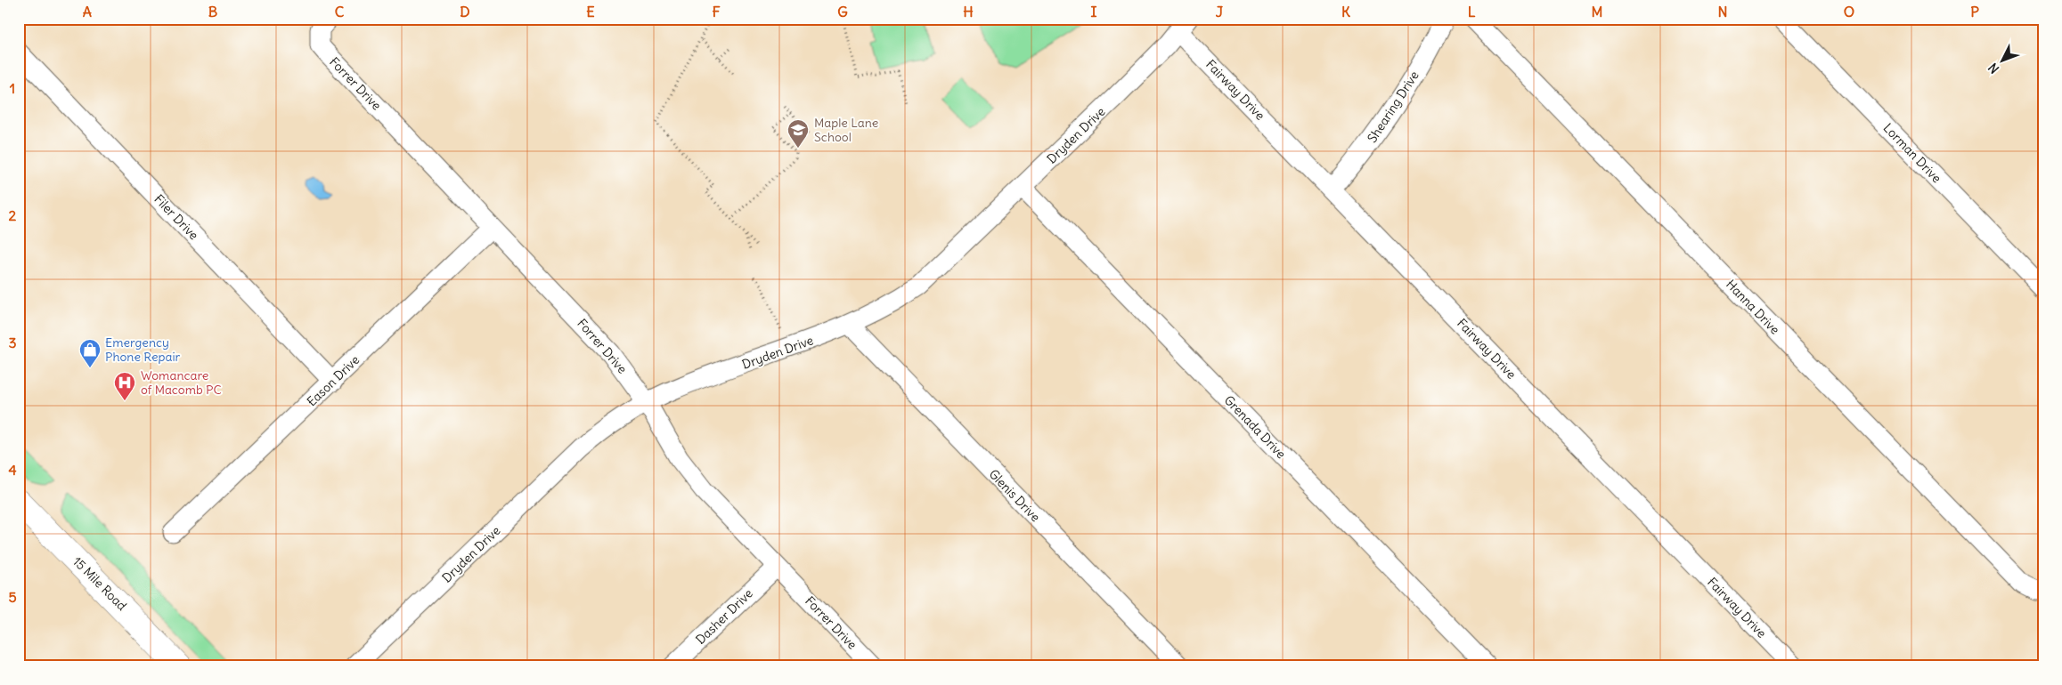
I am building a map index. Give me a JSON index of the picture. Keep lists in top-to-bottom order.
{
  "streets": {
    "main road": ["15 Mile Road"],
    "street": [
      "Forrer Drive",
      "Fairway Drive",
      "Shearing Drive",
      "Dryden Drive",
      "Lorman Drive",
      "Filer Drive",
      "Hanna Drive",
      "Eason Drive",
      "Grenada Drive",
      "Glenis Drive",
      "Dasher Drive"
    ]
  },
  "crossings": [
    ["Forrer Drive", "Dryden Drive"],
    ["Forrer Drive", "Eason Drive"],
    ["Forrer Drive", "Dasher Drive"],
    ["Fairway Drive", "Shearing Drive"],
    ["Fairway Drive", "Dryden Drive"],
    ["Dryden Drive", "Grenada Drive"],
    ["Dryden Drive", "Glenis Drive"],
    ["Filer Drive", "Eason Drive"]
  ],
  "places": {
    "school or university": ["Maple Lane School"],
    "shop": ["Emergency Phone Repair"],
    "hospital": ["Womancare of Macomb PC"]
  },
  "north": "bottom left",
  "grid": {
    "columns": [
      "A",
      "B",
      "C",
      "D",
      "E",
      "F",
      "G",
      "H",
      "I",
      "J",
      "K",
      "L",
      "M",
      "N",
      "O",
      "P"
    ],
    "rows": [
      "1",
      "2",
      "3",
      "4",
      "5"
    ]
  }
}
